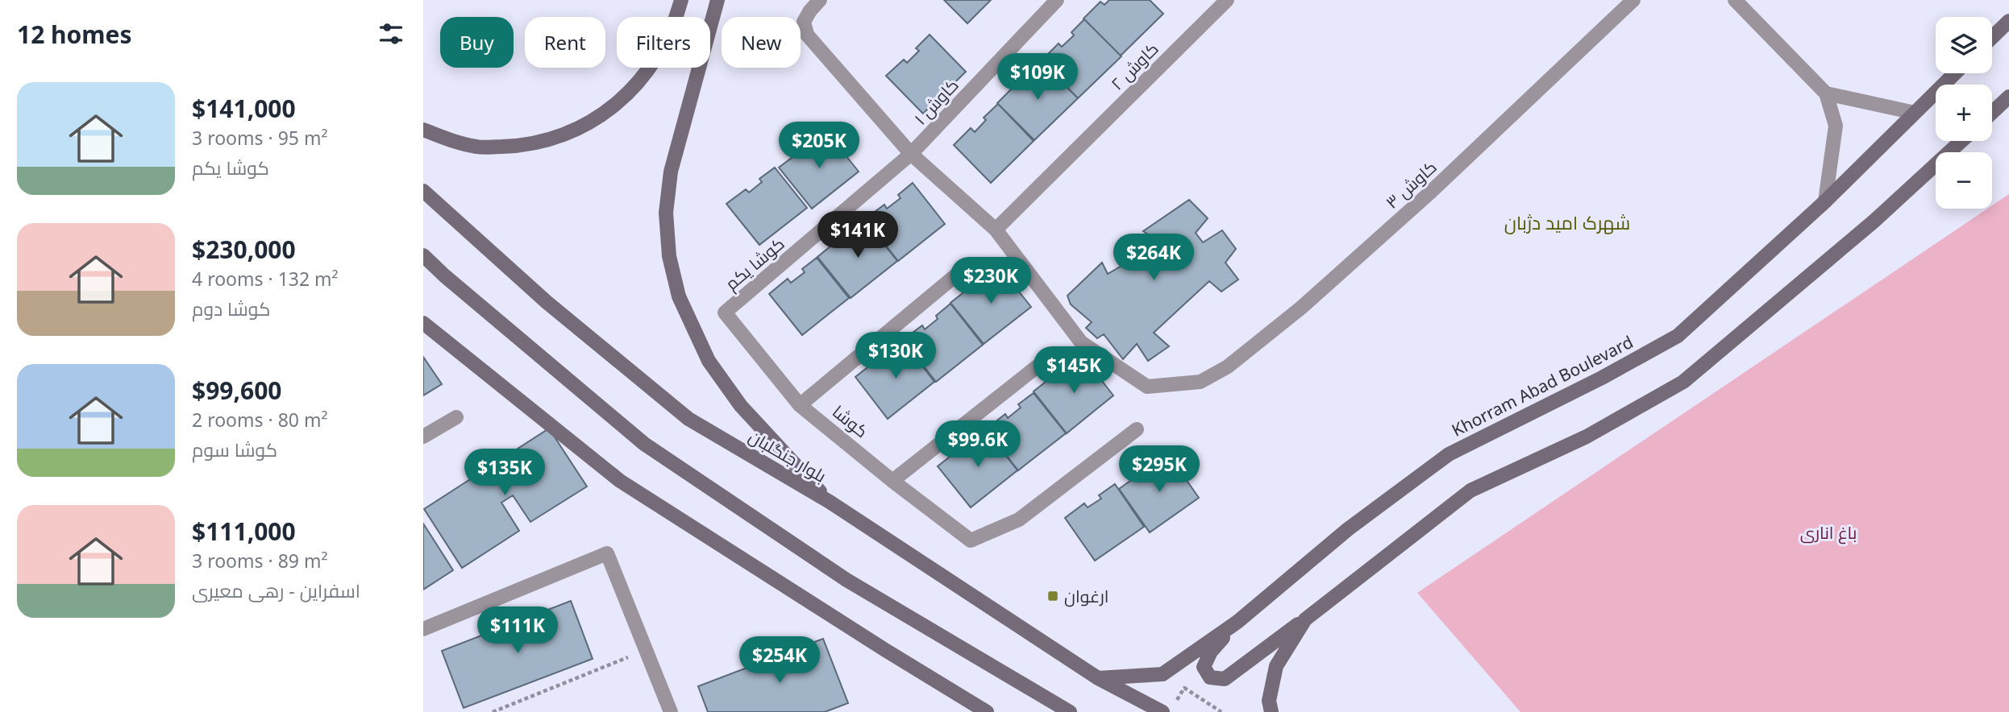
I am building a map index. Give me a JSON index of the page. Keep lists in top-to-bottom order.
{
  "streets": {
    "street": [
      "کاوش ۲",
      "کاوش ۱",
      "کاوش ۳",
      "کوشا یکم",
      "Khorram Abad Boulevard",
      "کوشا",
      "بلوار جنگلبان"
    ]
  },
  "crossings": [
    ["کاوش ۲", "کاوش ۳"],
    ["کاوش ۱", "کوشا یکم"],
    ["کوشا یکم", "کوشا"],
    ["Khorram Abad Boulevard", "بلوار جنگلبان"]
  ],
  "districts": ["شهرک امید دژبان"],
  "parks": ["باغ اناری"],
  "places": {
    "transit": ["ارغوان"]
  },
  "page": {
    "heading": "12 homes",
    "map_buttons": ["+", "−"],
    "chip": [
      "Buy",
      "Rent",
      "Filters",
      "New"
    ],
    "price": [
      "$109K",
      "$205K",
      "$141K",
      "$264K",
      "$230K",
      "$130K",
      "$145K",
      "$99.6K",
      "$295K",
      "$135K",
      "$111K",
      "$254K"
    ],
    "list": [
      {
        "name": "$141,000",
        "note": "3 rooms · 95 m² · کوشا یکم"
      },
      {
        "name": "$230,000",
        "note": "4 rooms · 132 m² · کوشا دوم"
      },
      {
        "name": "$99,600",
        "note": "2 rooms · 80 m² · کوشا سوم"
      },
      {
        "name": "$111,000",
        "note": "3 rooms · 89 m² · اسفراين - رهی معیری"
      }
    ]
  }
}
